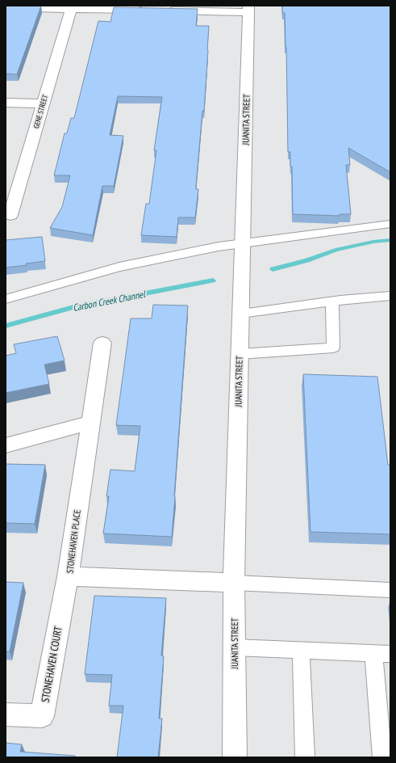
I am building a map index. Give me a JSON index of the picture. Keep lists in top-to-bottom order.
{
  "streets": {
    "street": [
      "GENE STREET",
      "JUANITA STREET",
      "STONEHAVEN PLACE",
      "STONEHAVEN COURT"
    ]
  },
  "crossings": [
    ["JUANITA STREET", "STONEHAVEN PLACE"],
    ["STONEHAVEN PLACE", "STONEHAVEN COURT"]
  ],
  "water": ["Carbon Creek Channel"]
}
